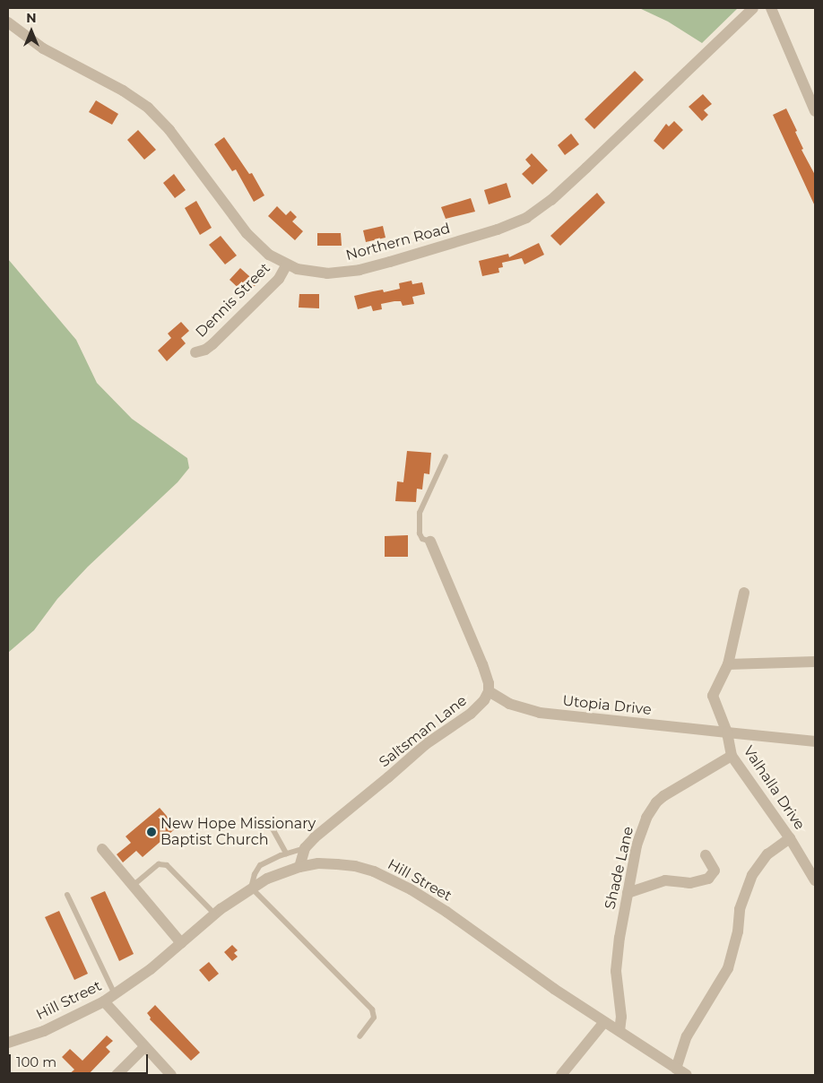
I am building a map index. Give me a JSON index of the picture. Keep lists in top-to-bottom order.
{
  "streets": {
    "street": [
      "Northern Road",
      "Dennis Street",
      "Utopia Drive",
      "Saltsman Lane",
      "Valhalla Drive",
      "Shade Lane",
      "Hill Street"
    ]
  },
  "crossings": [
    ["Northern Road", "Dennis Street"],
    ["Utopia Drive", "Saltsman Lane"],
    ["Utopia Drive", "Valhalla Drive"],
    ["Saltsman Lane", "Hill Street"],
    ["Valhalla Drive", "Shade Lane"],
    ["Shade Lane", "Hill Street"]
  ],
  "places": ["New Hope Missionary Baptist Church"],
  "scale_bar": "100 m",
  "north": "top"
}
